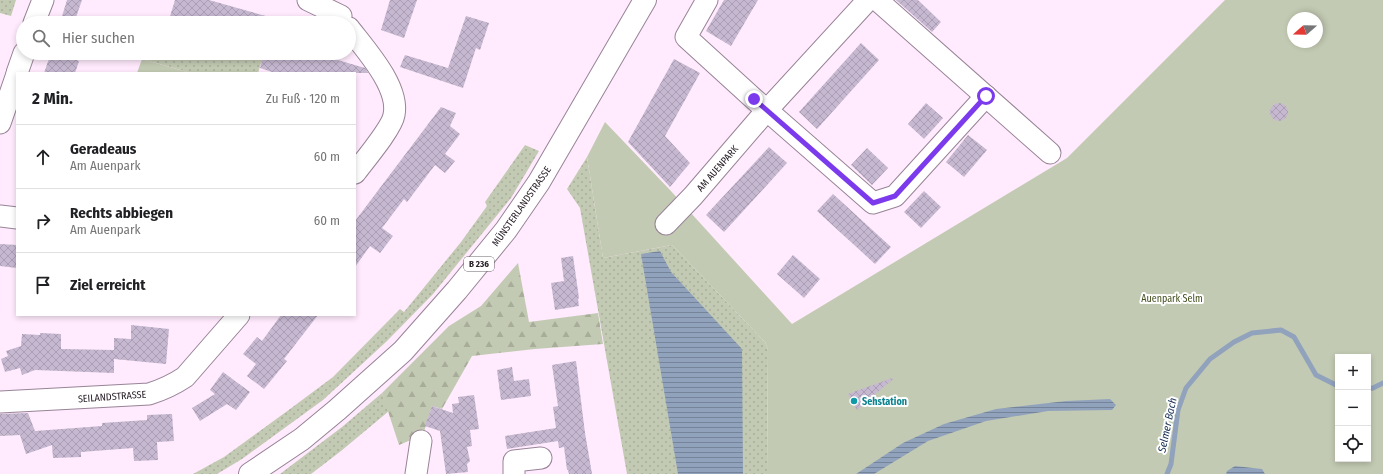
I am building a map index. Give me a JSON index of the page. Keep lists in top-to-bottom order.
{
  "streets": {
    "main road": ["MÜNSTERLANDSTRASSE", "B 236"],
    "street": ["AM AUENPARK", "SEILANDSTRASSE"]
  },
  "water": ["Selmer Bach"],
  "parks": ["Auenpark Selm"],
  "places": ["Sehstation"],
  "north": "left",
  "page": {
    "search": "Hier suchen",
    "heading": ["2 Min.", "Zu Fuß · 120 m"],
    "list": [
      ["Geradeaus", "Am Auenpark", "60 m"],
      ["Rechts abbiegen", "Am Auenpark", "60 m"],
      "Ziel erreicht"
    ],
    "map_buttons": ["+", "−"]
  }
}
